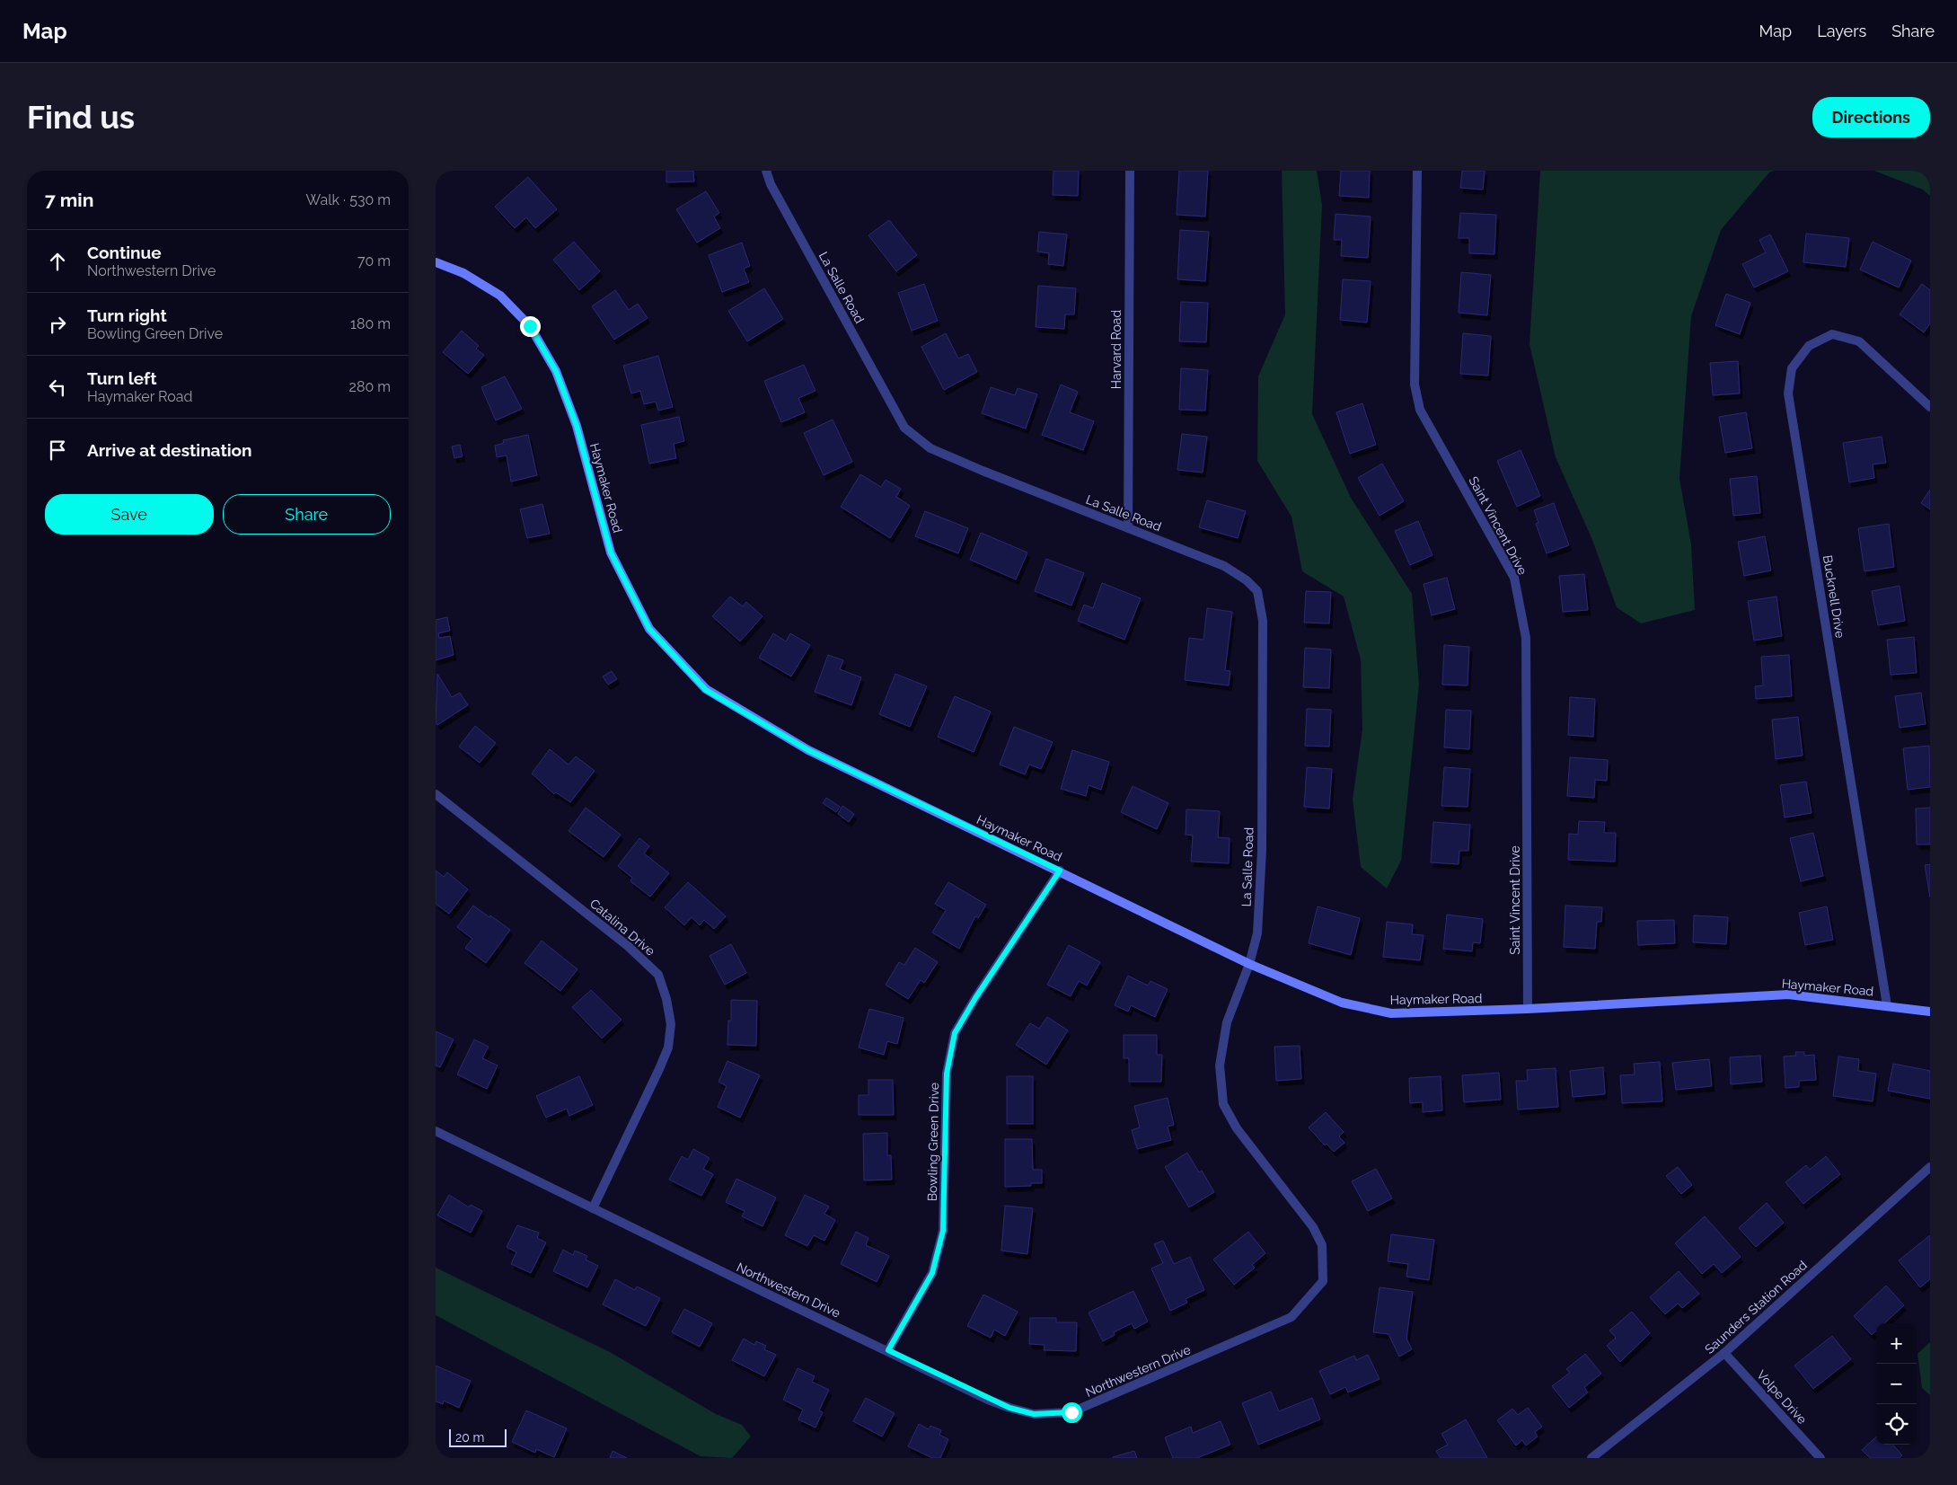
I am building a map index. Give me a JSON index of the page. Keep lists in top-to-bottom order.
{
  "streets": {
    "main road": ["Haymaker Road"],
    "street": [
      "La Salle Road",
      "Harvard Road",
      "Saint Vincent Drive",
      "Bucknell Drive",
      "Catalina Drive",
      "Bowling Green Drive",
      "Northwestern Drive",
      "Saunders Station Road",
      "Volpe Drive"
    ]
  },
  "crossings": [
    ["La Salle Road", "Harvard Road"],
    ["La Salle Road", "Haymaker Road"],
    ["La Salle Road", "Northwestern Drive"],
    ["Haymaker Road", "Saint Vincent Drive"],
    ["Haymaker Road", "Bucknell Drive"],
    ["Haymaker Road", "Bowling Green Drive"],
    ["Haymaker Road", "Northwestern Drive"],
    ["Catalina Drive", "Northwestern Drive"],
    ["Bowling Green Drive", "Northwestern Drive"],
    ["Saunders Station Road", "Volpe Drive"]
  ],
  "scale_bar": "20 m",
  "page": {
    "header": "Map",
    "nav": ["Map", "Layers", "Share"],
    "buttons": [
      "Directions",
      ["Save", "Share"]
    ],
    "title": "Find us",
    "heading": ["7 min", "Walk · 530 m"],
    "list": [
      ["Continue", "Northwestern Drive", "70 m"],
      ["Turn right", "Bowling Green Drive", "180 m"],
      ["Turn left", "Haymaker Road", "280 m"],
      "Arrive at destination"
    ],
    "map_buttons": ["+", "−"],
    "scale": "20 m"
  }
}
